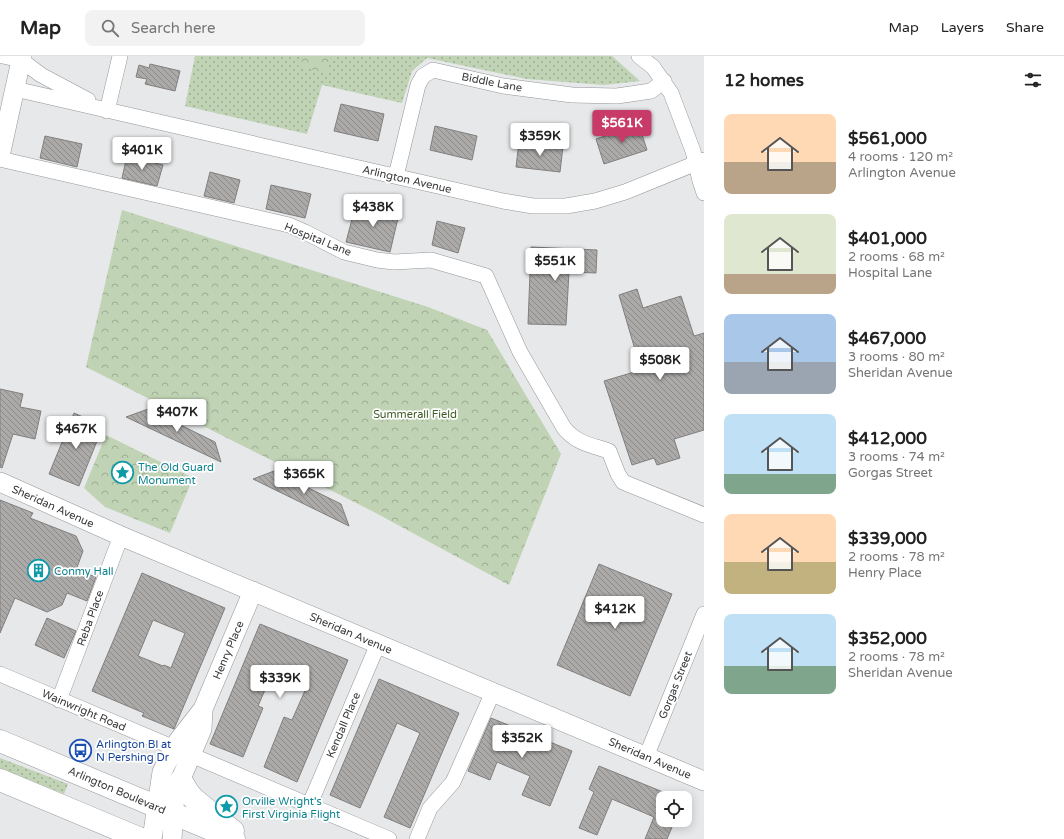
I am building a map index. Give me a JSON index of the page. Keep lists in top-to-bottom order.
{
  "streets": {
    "highway": ["Arlington Boulevard"],
    "street": [
      "Biddle Lane",
      "Arlington Avenue",
      "Hospital Lane",
      "Sheridan Avenue",
      "Reba Place",
      "Henry Place",
      "Gorgas Street",
      "Wainwright Road",
      "Kendall Place"
    ]
  },
  "crossings": [
    ["Biddle Lane", "Arlington Avenue"],
    ["Sheridan Avenue", "Reba Place"],
    ["Sheridan Avenue", "Henry Place"],
    ["Sheridan Avenue", "Gorgas Street"],
    ["Sheridan Avenue", "Kendall Place"],
    ["Reba Place", "Wainwright Road"],
    ["Henry Place", "Wainwright Road"],
    ["Wainwright Road", "Kendall Place"]
  ],
  "parks": ["Summerall Field"],
  "places": {
    "place": ["The Old Guard Monument", "Orville Wright's First Virginia Flight"],
    "building": ["Conmy Hall"],
    "bus stop": ["Arlington Bl at N Pershing Dr"]
  },
  "page": {
    "header": "Map",
    "search": "Search here",
    "nav": ["Map", "Layers", "Share"],
    "heading": "12 homes",
    "list": [
      {
        "name": "$561,000",
        "note": "4 rooms · 120 m² · Arlington Avenue"
      },
      {
        "name": "$401,000",
        "note": "2 rooms · 68 m² · Hospital Lane"
      },
      {
        "name": "$467,000",
        "note": "3 rooms · 80 m² · Sheridan Avenue"
      },
      {
        "name": "$412,000",
        "note": "3 rooms · 74 m² · Gorgas Street"
      },
      {
        "name": "$339,000",
        "note": "2 rooms · 78 m² · Henry Place"
      },
      {
        "name": "$352,000",
        "note": "2 rooms · 78 m² · Sheridan Avenue"
      }
    ],
    "price": [
      "$561K",
      "$359K",
      "$401K",
      "$438K",
      "$551K",
      "$508K",
      "$407K",
      "$467K",
      "$365K",
      "$412K",
      "$339K",
      "$352K"
    ]
  }
}
